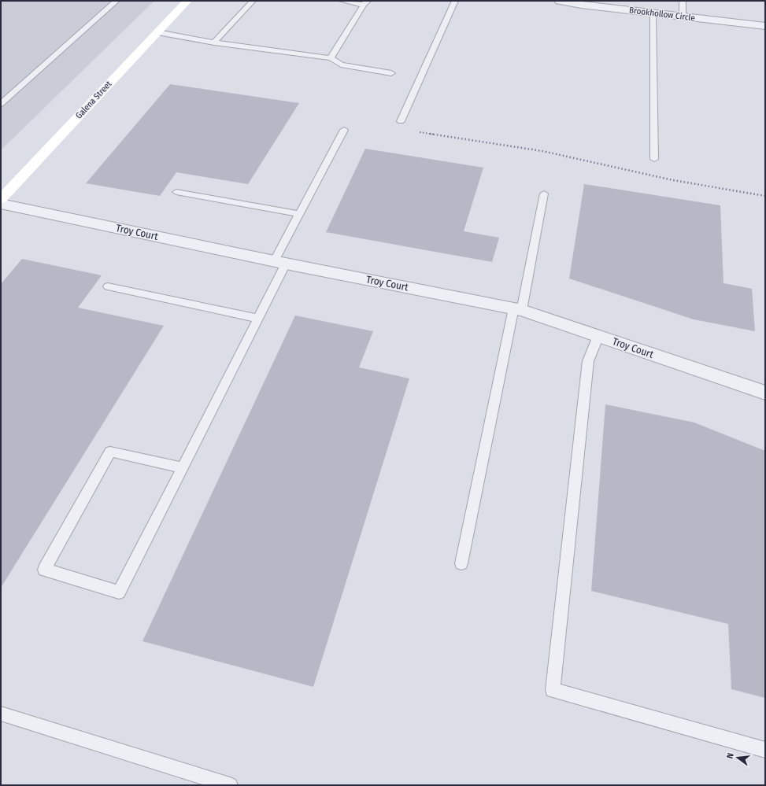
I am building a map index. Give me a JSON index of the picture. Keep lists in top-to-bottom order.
{
  "streets": {
    "street": ["Brookhollow Circle", "Galena Street", "Troy Court"]
  },
  "north": "left"
}
